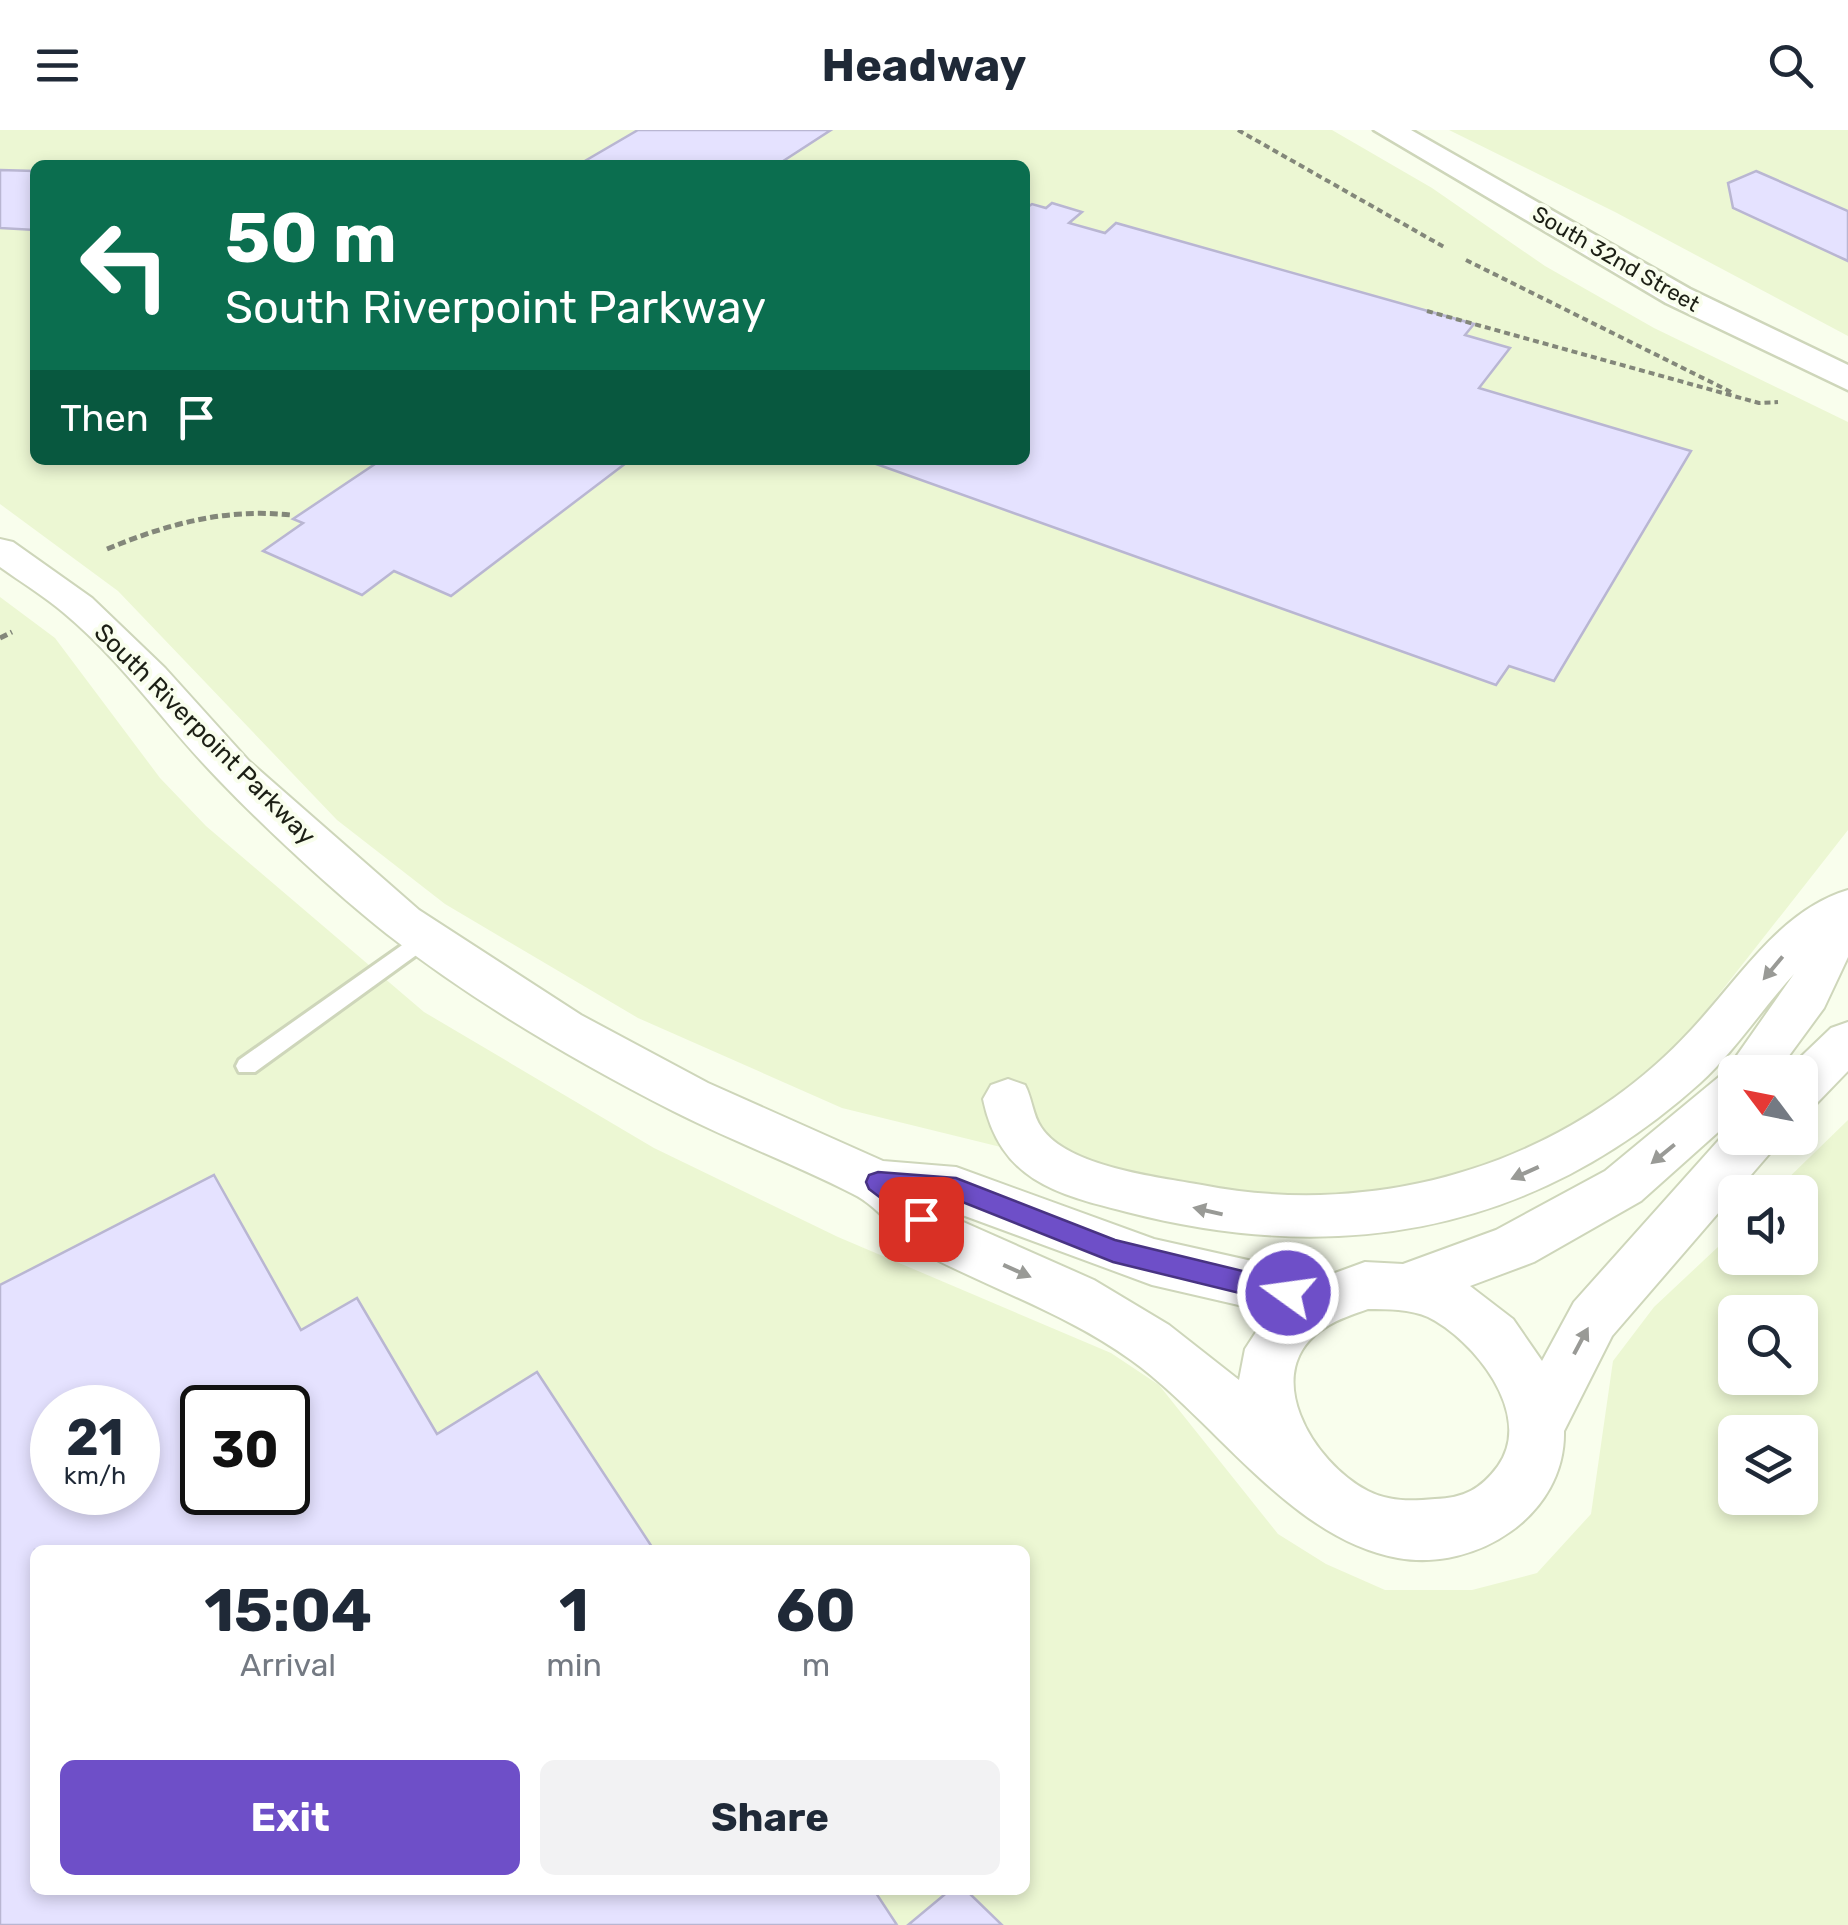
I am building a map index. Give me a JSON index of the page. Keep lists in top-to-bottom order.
{
  "streets": {
    "main road": ["South 32nd Street"],
    "street": ["South Riverpoint Parkway"]
  },
  "north": "top left",
  "page": {
    "header": "Headway",
    "turn": ["50 m", "South Riverpoint Parkway"],
    "then": "Then",
    "speed": "21 km/h",
    "limit": "30",
    "eta": [
      "15:04",
      "Arrival",
      "1",
      "min",
      "60",
      "m"
    ],
    "buttons": ["Exit", "Share"]
  }
}
